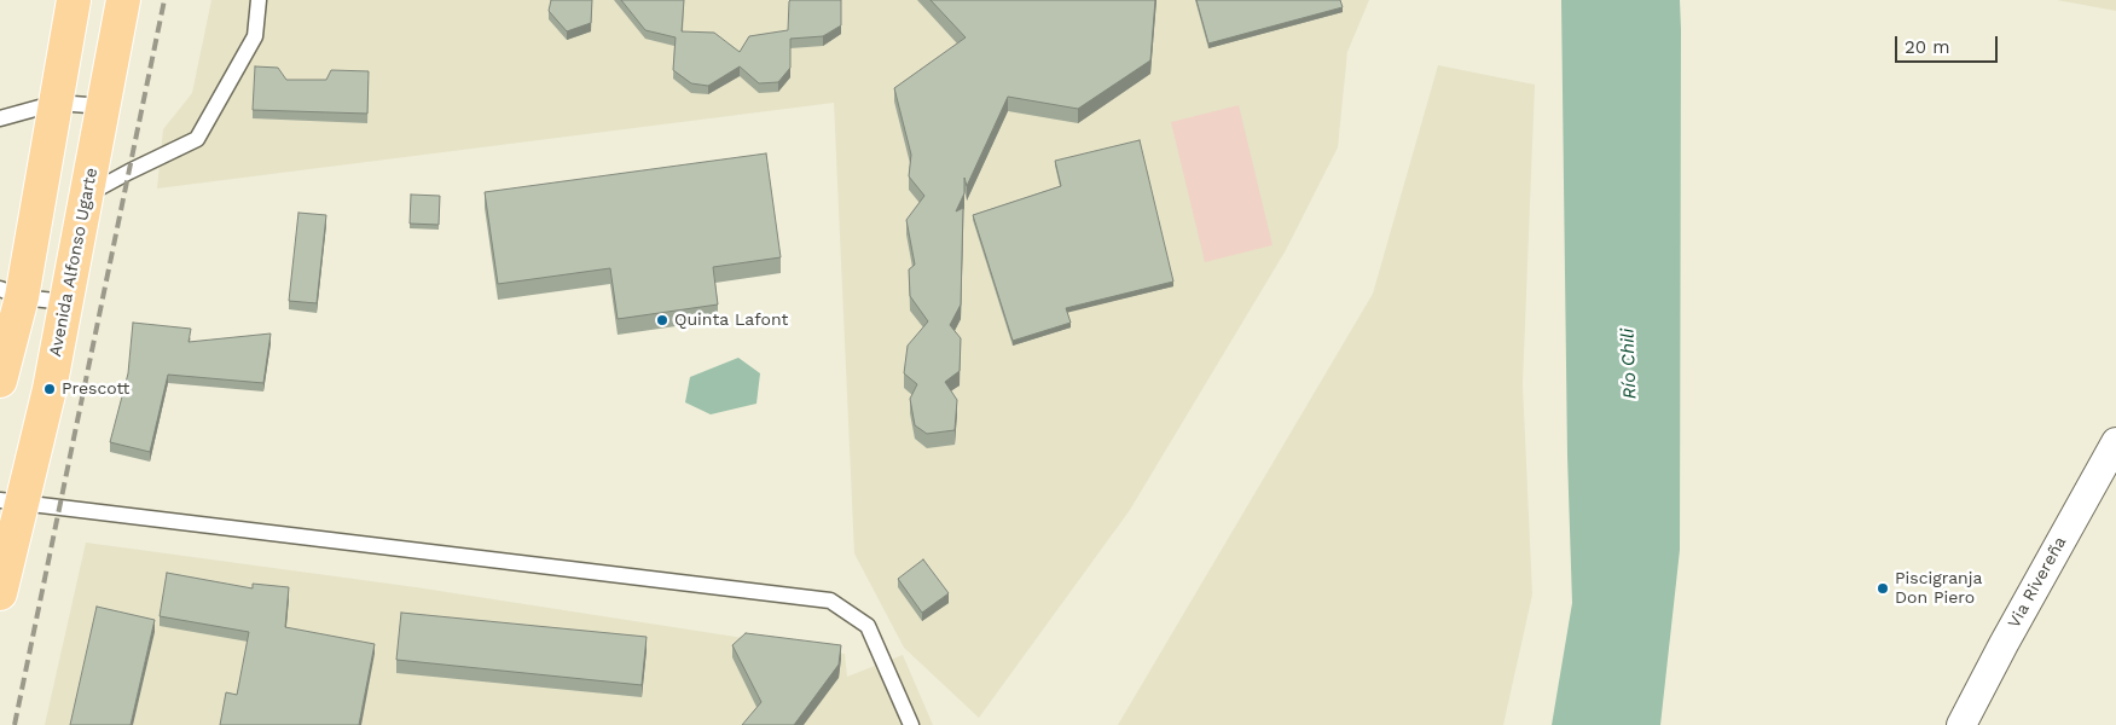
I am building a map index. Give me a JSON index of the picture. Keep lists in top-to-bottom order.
{
  "streets": {
    "main road": ["Avenida Alfonso Ugarte"],
    "street": ["Via Rivereña"]
  },
  "water": ["Río Chili"],
  "places": ["Quinta Lafont", "Prescott", "Piscigranja Don Piero"],
  "scale_bar": "20 m"
}
